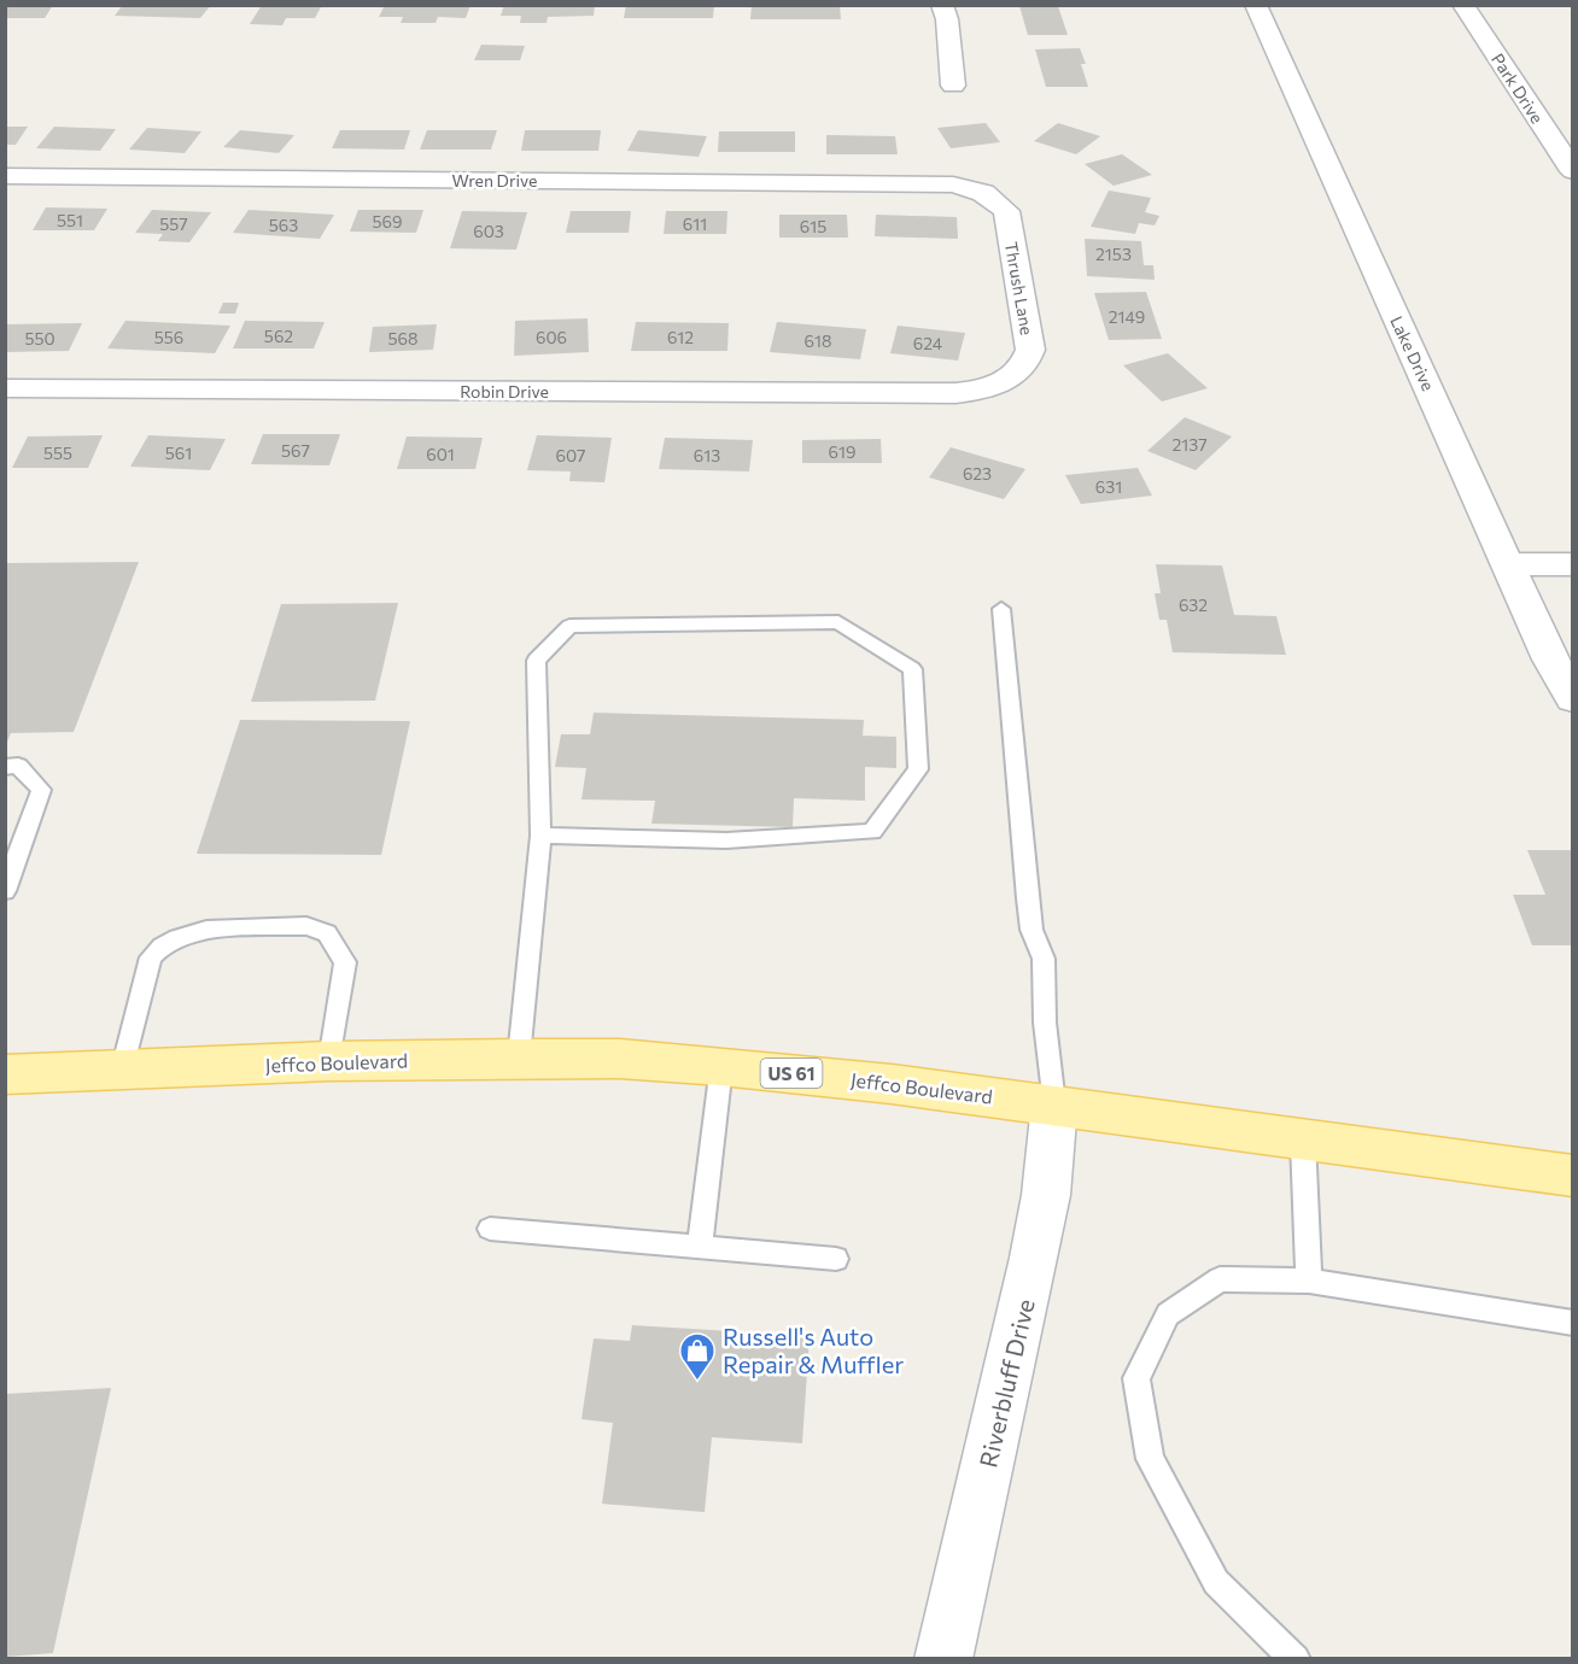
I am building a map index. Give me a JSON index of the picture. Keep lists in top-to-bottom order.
{
  "streets": {
    "main road": ["Jeffco Boulevard", "US 61"],
    "street": [
      "Park Drive",
      "Wren Drive",
      "Thrush Lane",
      "Lake Drive",
      "Robin Drive",
      "Riverbluff Drive"
    ]
  },
  "crossings": [
    ["Wren Drive", "Thrush Lane"],
    ["Thrush Lane", "Robin Drive"],
    ["Jeffco Boulevard", "Riverbluff Drive"]
  ],
  "places": {
    "shop": ["Russell's Auto Repair & Muffler"]
  },
  "house_numbers": [
    "551",
    "569",
    "557",
    "611",
    "563",
    "615",
    "603",
    "2153",
    "2149",
    "562",
    "556",
    "606",
    "612",
    "550",
    "568",
    "618",
    "624",
    "2137",
    "567",
    "619",
    "555",
    "561",
    "601",
    "607",
    "613",
    "623",
    "631",
    "632"
  ]
}
